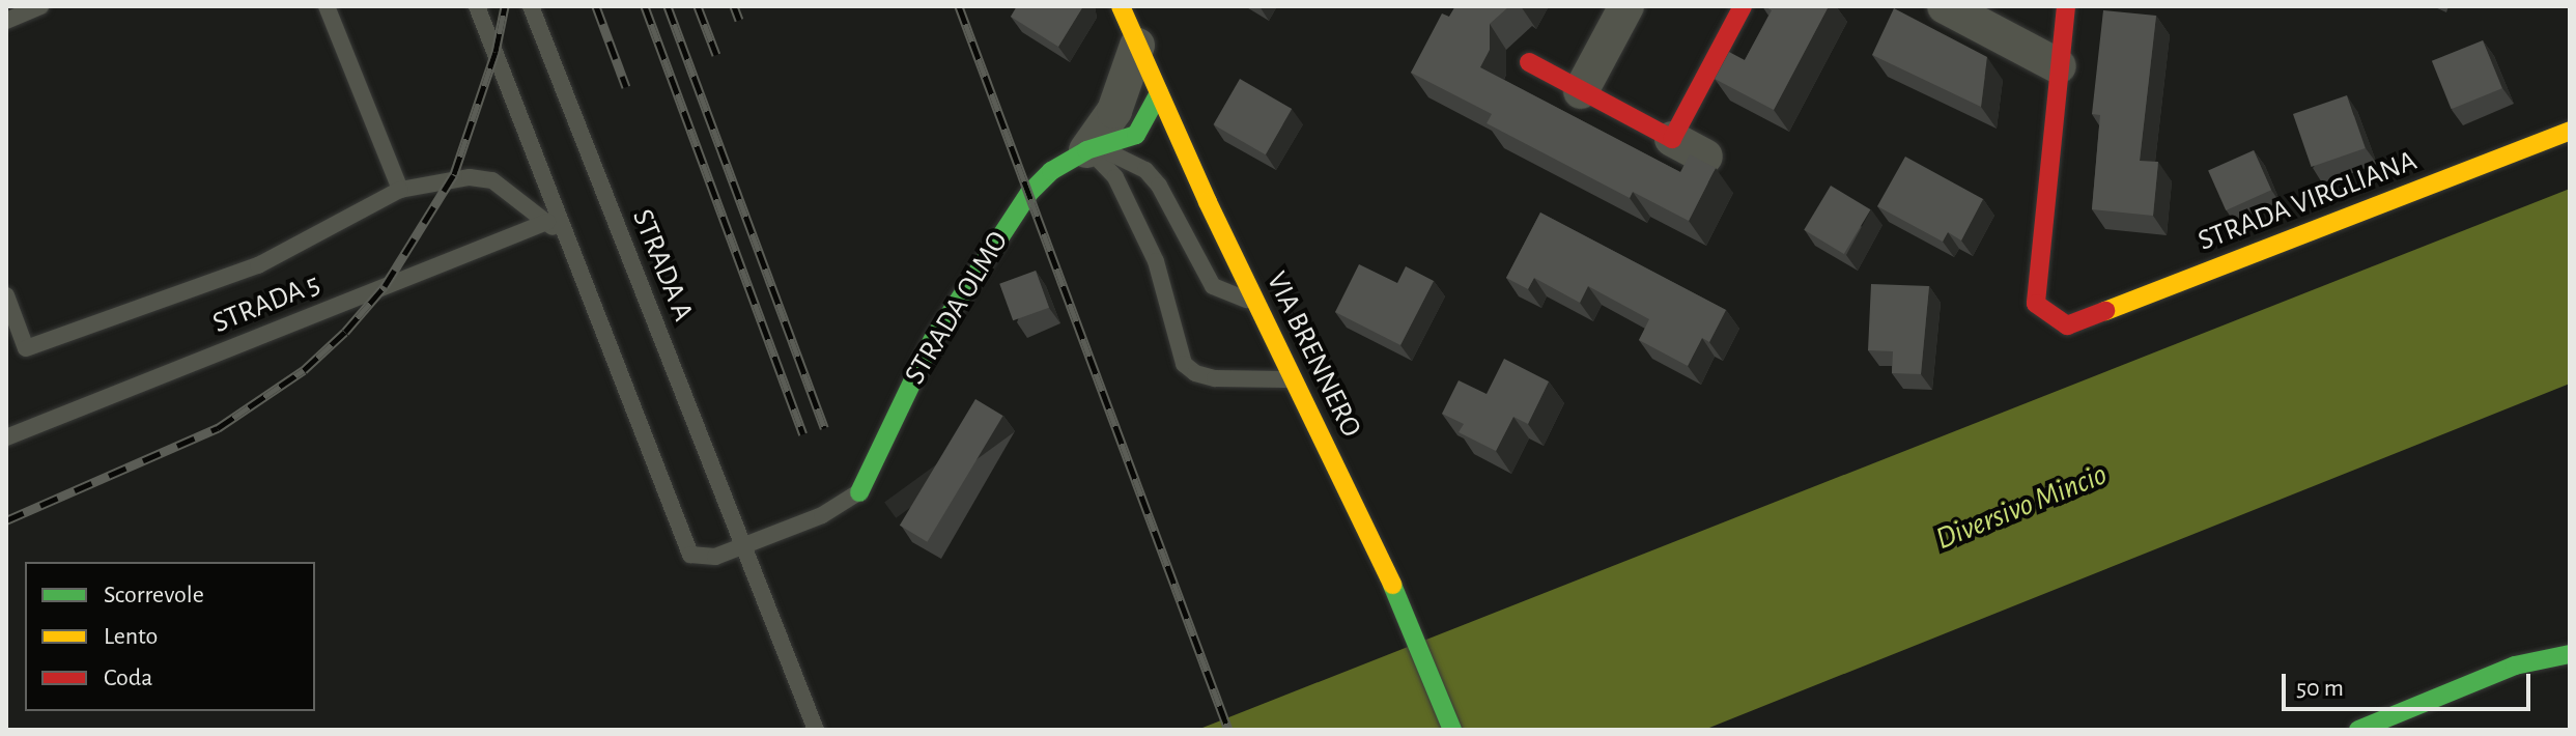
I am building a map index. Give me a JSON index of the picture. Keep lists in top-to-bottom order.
{
  "streets": {
    "street": ["STRADA VIRGLIANA", "STRADA OLMO", "VIA BRENNERO"],
    "lane": ["STRADA A", "STRADA 5"]
  },
  "crossings": [
    ["STRADA OLMO", "VIA BRENNERO"]
  ],
  "water": ["Diversivo Mincio"],
  "legend": ["Scorrevole", "Lento", "Coda"],
  "scale_bar": "50 m"
}
